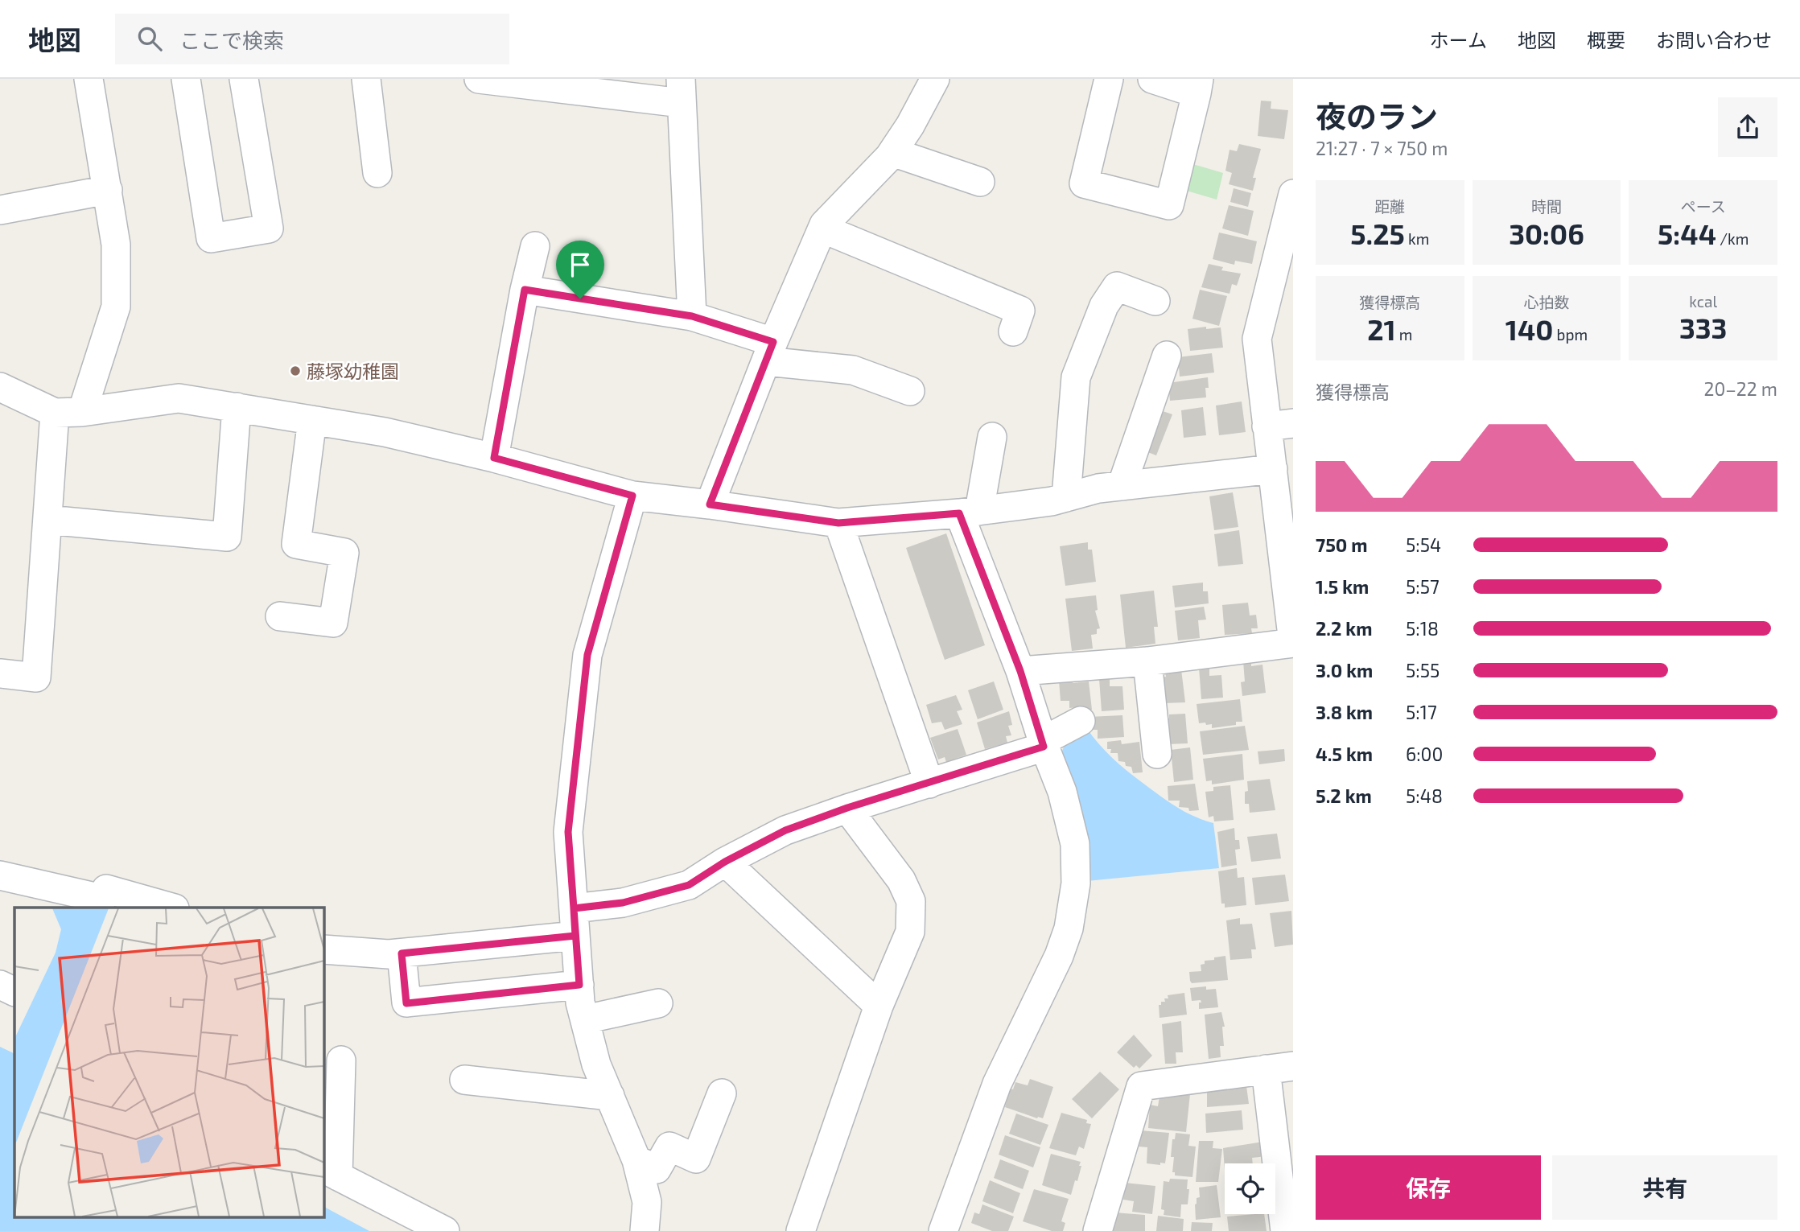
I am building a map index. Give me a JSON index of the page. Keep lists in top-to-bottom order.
{
  "places": ["藤塚幼稚園"],
  "page": {
    "header": "地図",
    "search": "ここで検索",
    "nav": [
      "ホーム",
      "地図",
      "概要",
      "お問い合わせ"
    ],
    "heading": ["夜のラン", "21:27 · 7 × 750 m"],
    "stats": [
      ["距離", "5.25 km"],
      ["時間", "30:06"],
      ["ペース", "5:44 /km"],
      ["獲得標高", "21 m"],
      ["心拍数", "140 bpm"],
      ["kcal", "333"]
    ],
    "chart": ["獲得標高", "20–22 m"],
    "list": [
      {
        "name": "750 m",
        "note": "5:54"
      },
      {
        "name": "1.5 km",
        "note": "5:57"
      },
      {
        "name": "2.2 km",
        "note": "5:18"
      },
      {
        "name": "3.0 km",
        "note": "5:55"
      },
      {
        "name": "3.8 km",
        "note": "5:17"
      },
      {
        "name": "4.5 km",
        "note": "6:00"
      },
      {
        "name": "5.2 km",
        "note": "5:48"
      }
    ],
    "buttons": ["保存", "共有"]
  }
}
